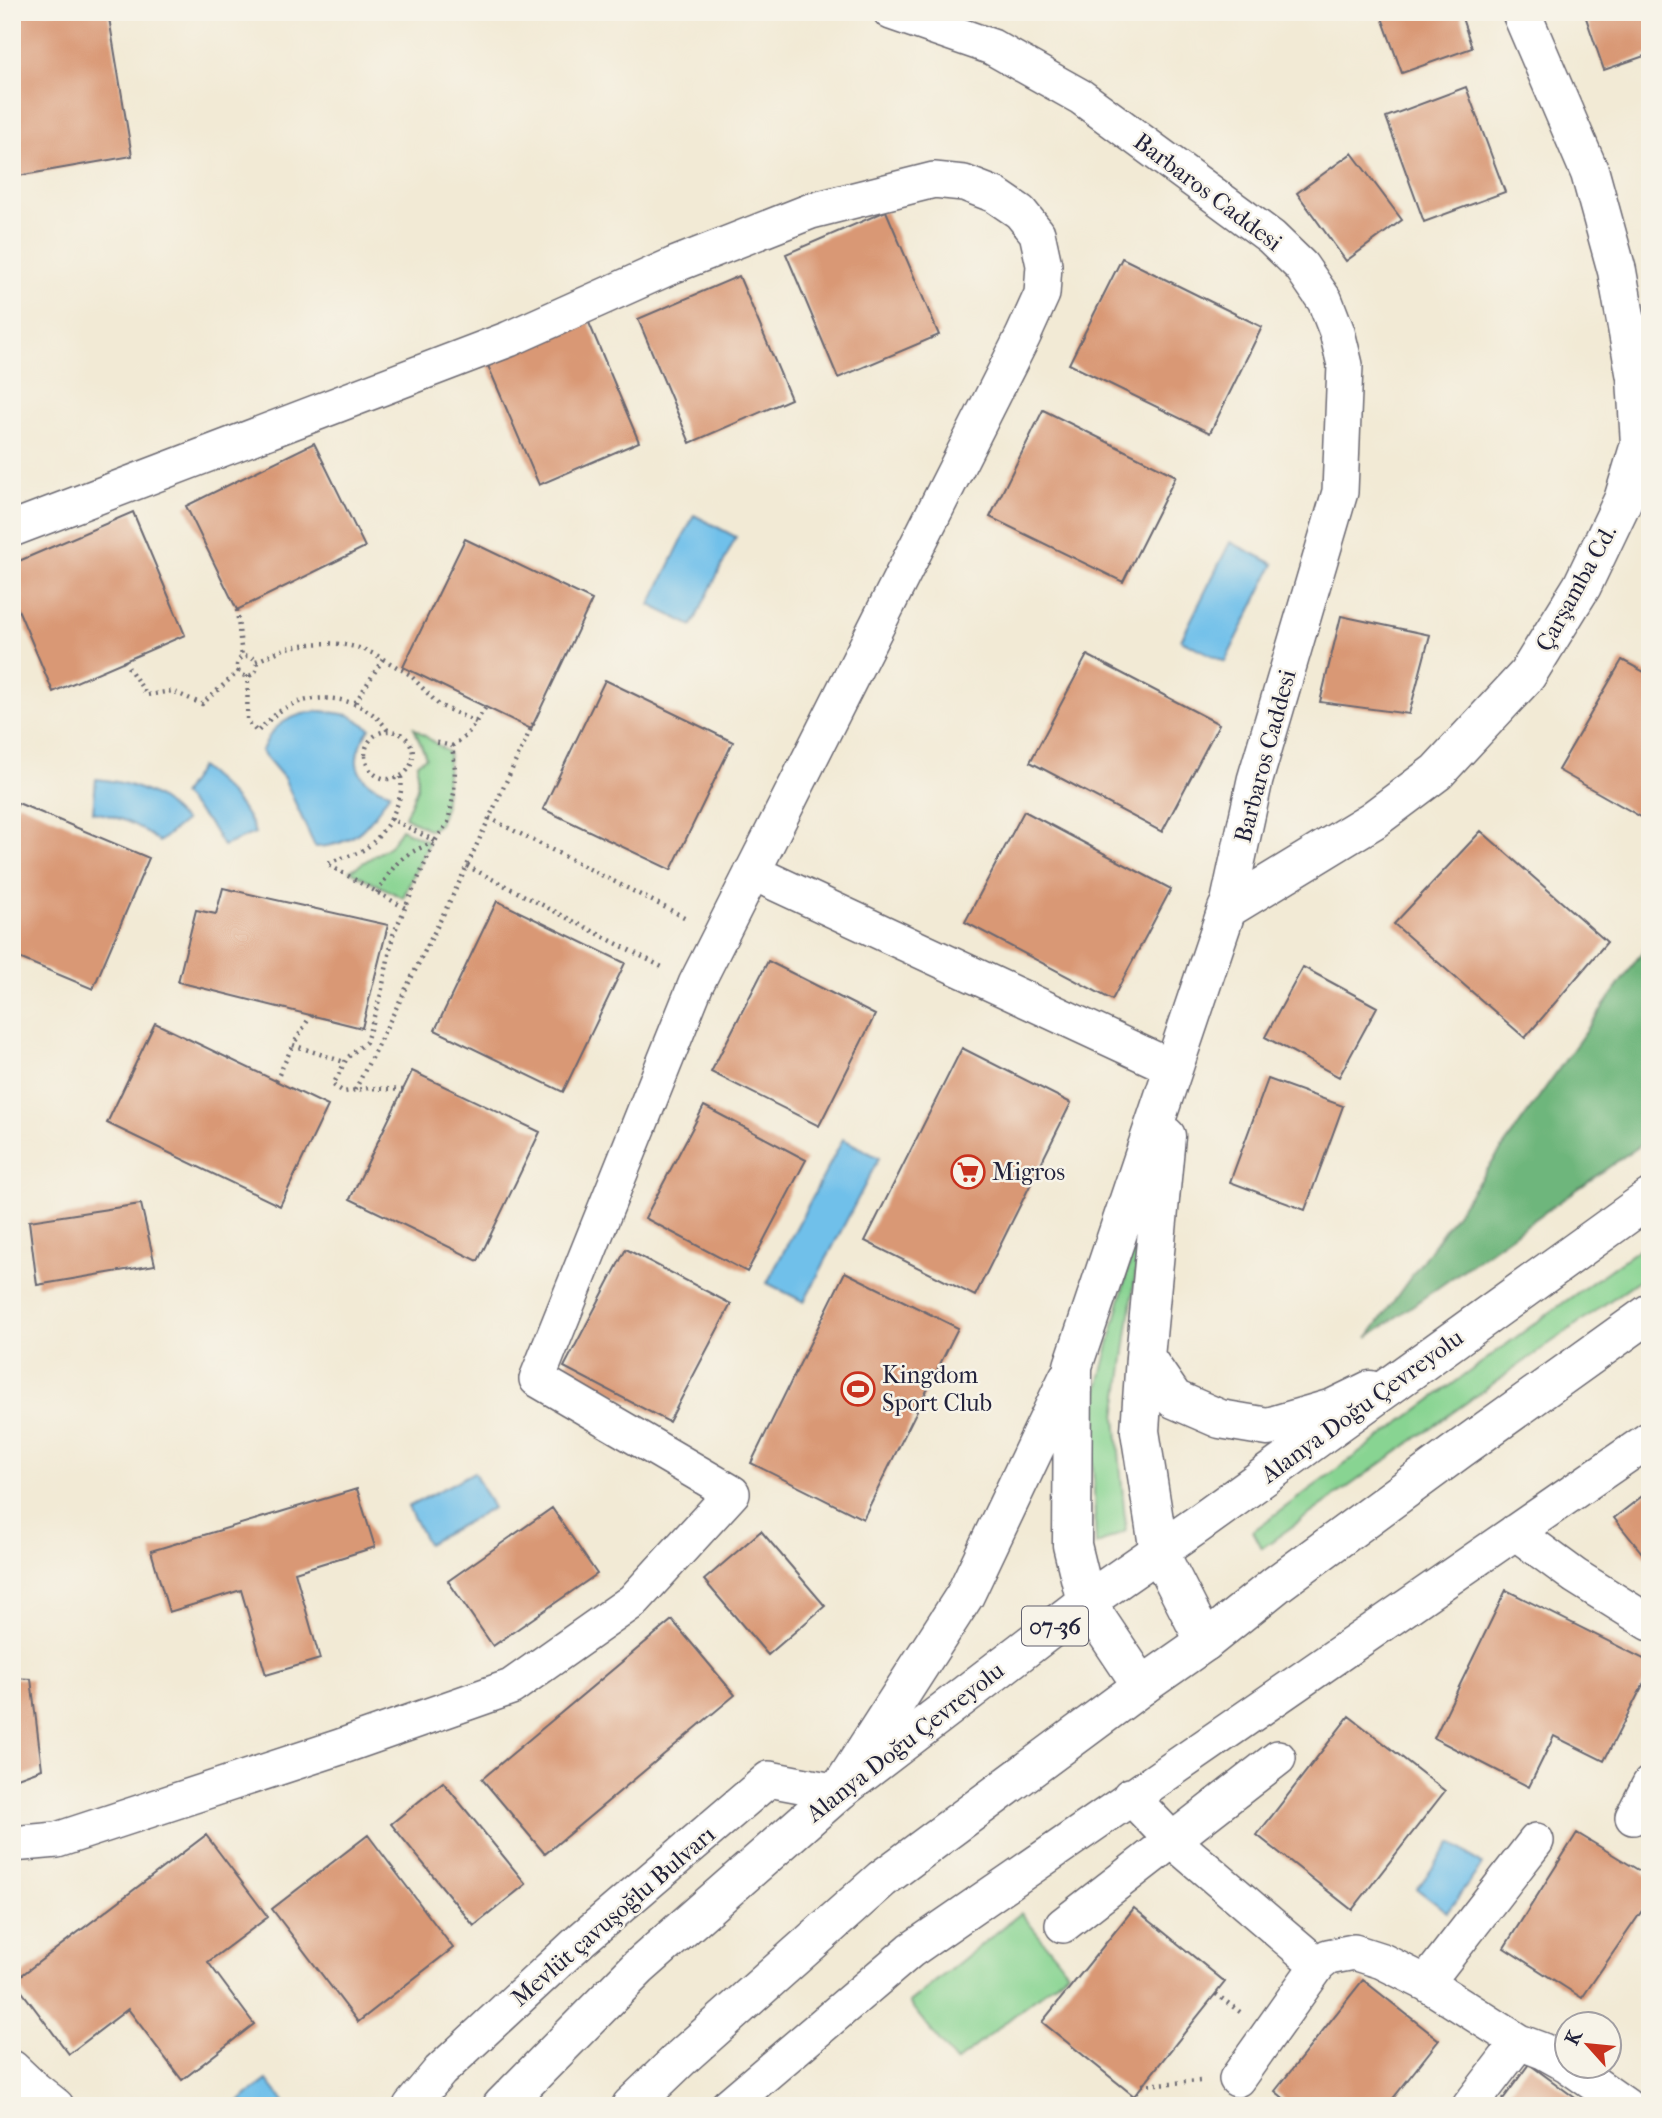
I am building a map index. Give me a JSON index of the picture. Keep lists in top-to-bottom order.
{
  "streets": {
    "main road": ["Çarşamba Cd.", "Alanya Doğu Çevreyolu", "07-36"],
    "street": ["Barbaros Caddesi", "Mevlüt çavuşoğlu Bulvarı"]
  },
  "crossings": [
    ["Barbaros Caddesi", "Çarşamba Cd."],
    ["Alanya Doğu Çevreyolu", "Mevlüt çavuşoğlu Bulvarı"]
  ],
  "places": {
    "supermarket": ["Migros"],
    "sports": ["Kingdom Sport Club"]
  },
  "north": "top left"
}
